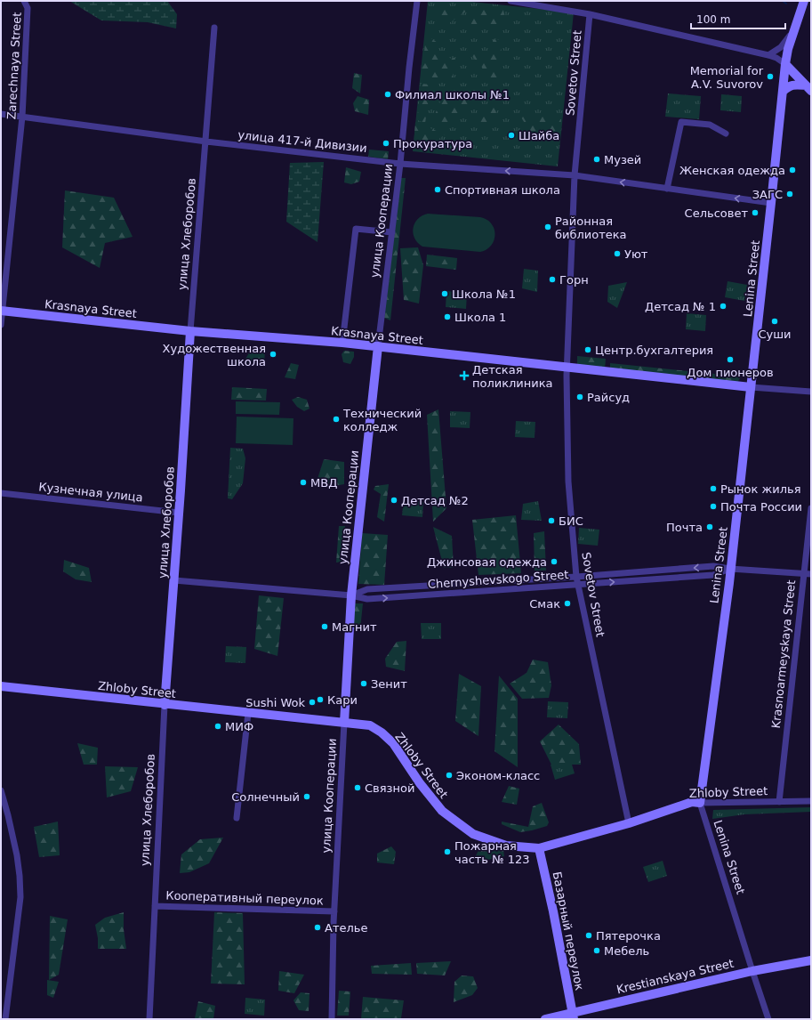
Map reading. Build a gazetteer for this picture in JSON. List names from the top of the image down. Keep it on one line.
{"streets":{"street":["Zarechnaya Street","Sovetov Street","улица 417-й Дивизии","улица Кооперации","улица Хлеборобов","Lenina Street","Krasnaya Street","Кузнечная улица","Chernyshevskogo Street","Krasnoarmeyskaya Street","Zhloby Street","Кооперативный переулок","Базарный переулок","Krestianskaya Street"]},"crossings":[["Zarechnaya Street","улица 417-й Дивизии"],["Zarechnaya Street","Krasnaya Street"],["Sovetov Street","улица 417-й Дивизии"],["Sovetov Street","Krasnaya Street"],["Sovetov Street","Chernyshevskogo Street"],["Sovetov Street","Zhloby Street"],["улица 417-й Дивизии","улица Кооперации"],["улица 417-й Дивизии","улица Хлеборобов"],["улица 417-й Дивизии","Lenina Street"],["улица Кооперации","Krasnaya Street"],["улица Кооперации","Chernyshevskogo Street"],["улица Кооперации","Zhloby Street"],["улица Кооперации","Кооперативный переулок"],["улица Хлеборобов","Krasnaya Street"],["улица Хлеборобов","Кузнечная улица"],["улица Хлеборобов","Chernyshevskogo Street"],["улица Хлеборобов","Zhloby Street"],["улица Хлеборобов","Кооперативный переулок"],["Lenina Street","Krasnaya Street"],["Lenina Street","Chernyshevskogo Street"],["Lenina Street","Zhloby Street"],["Lenina Street","Krestianskaya Street"],["Chernyshevskogo Street","Krasnoarmeyskaya Street"],["Krasnoarmeyskaya Street","Zhloby Street"],["Zhloby Street","Базарный переулок"],["Базарный переулок","Krestianskaya Street"]],"one_way":["улица 417-й Дивизии"],"places":{"other":["Memorial for A.V. Suvorov","Филиал школы №1","Шайба","Прокуратура","Музей","Женская одежда","Спортивная школа","ЗАГС","Сельсовет","Районная библиотека","Уют","Горн","Школа №1","Детсад № 1","Школа 1","Суши","Центр.бухгалтерия","Художественная школа","Дом пионеров","Райсуд","Технический колледж","МВД","Рынок жилья","Детсад №2","Почта России","БИС","Почта","Джинсовая одежда","Смак","Магнит","Зенит","Кари","Sushi Wok","МИФ","Эконом-класс","Связной","Солнечный","Пожарная часть № 123","Ателье","Пятерочка","Мебель"],"health":["Детская поликлиника"]},"scale_bar":"100 m"}
